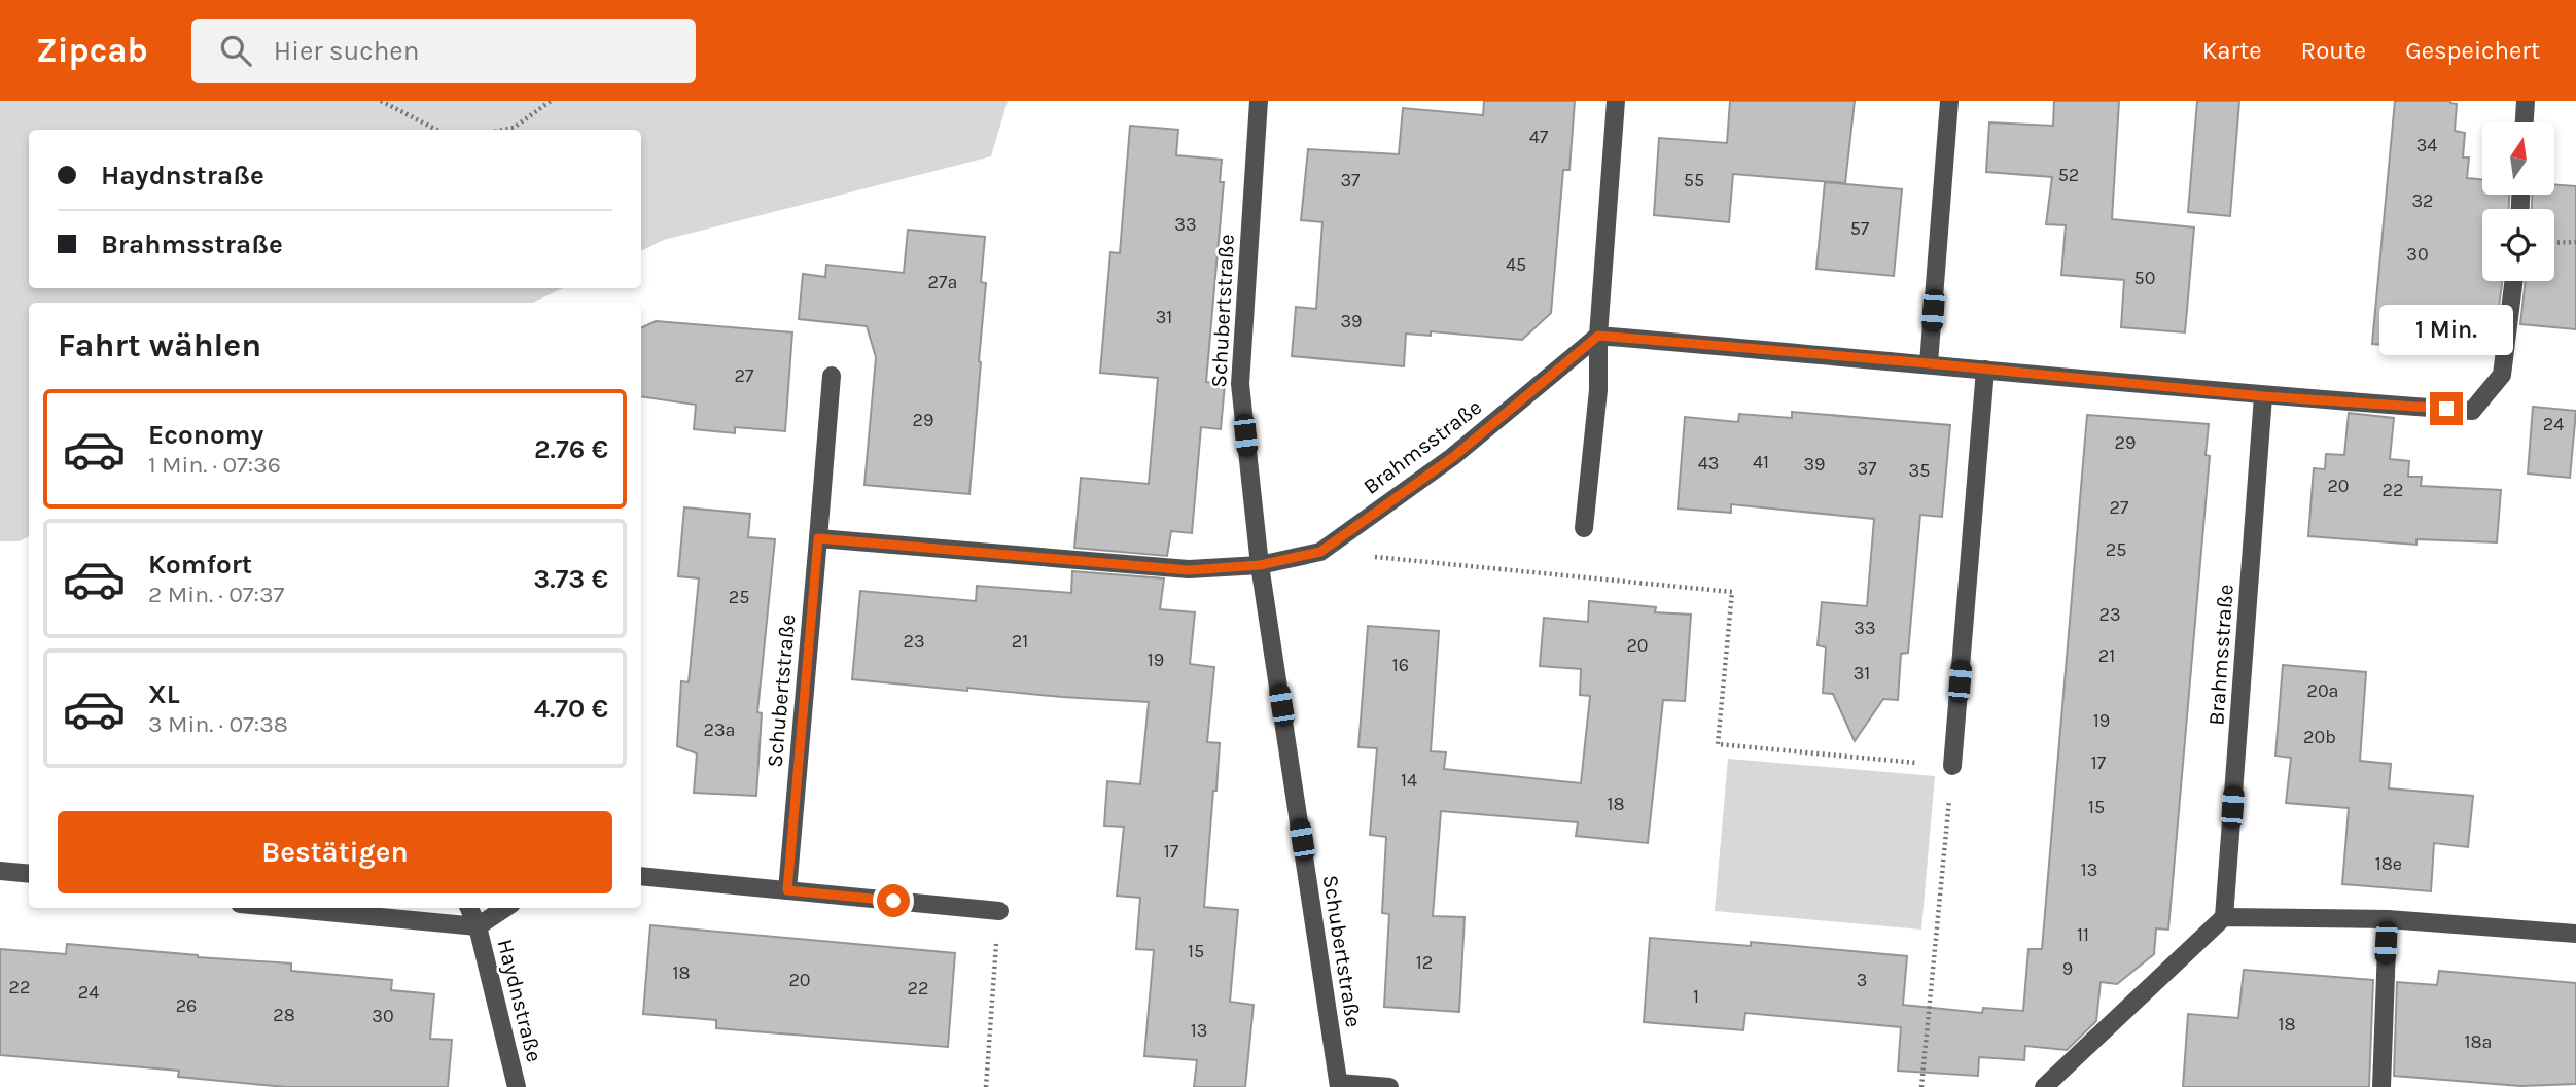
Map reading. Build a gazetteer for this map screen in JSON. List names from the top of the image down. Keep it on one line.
{"streets":{"street":["Schubertstraße","Brahmsstraße","Haydnstraße"]},"crossings":[["Schubertstraße","Brahmsstraße"]],"house_numbers":["47","34","52","37","55","32","33","57","30","45","50","27a","31","39","27","29","24","29","41","43","39","37","35","20","22","27","25","25","23","33","23","21","20","21","19","16","31","20a","19","23a","20b","17","14","18","15","17","18e","13","11","15","12","9","18","20","3","22","22","24","1","26","28","30","18","13","18a"],"north":"top","page":{"header":"Zipcab","search":"Hier suchen","nav":["Karte","Route","Gespeichert"],"banner":["Haydnstraße","Brahmsstraße"],"heading":"Fahrt wählen","bubble":"1 Min.","list":[{"name":"Economy","note":"1 Min. · 07:36","value":"2.76 €"},{"name":"Komfort","note":"2 Min. · 07:37","value":"3.73 €"},{"name":"XL","note":"3 Min. · 07:38","value":"4.70 €"}],"buttons":"Bestätigen"}}
